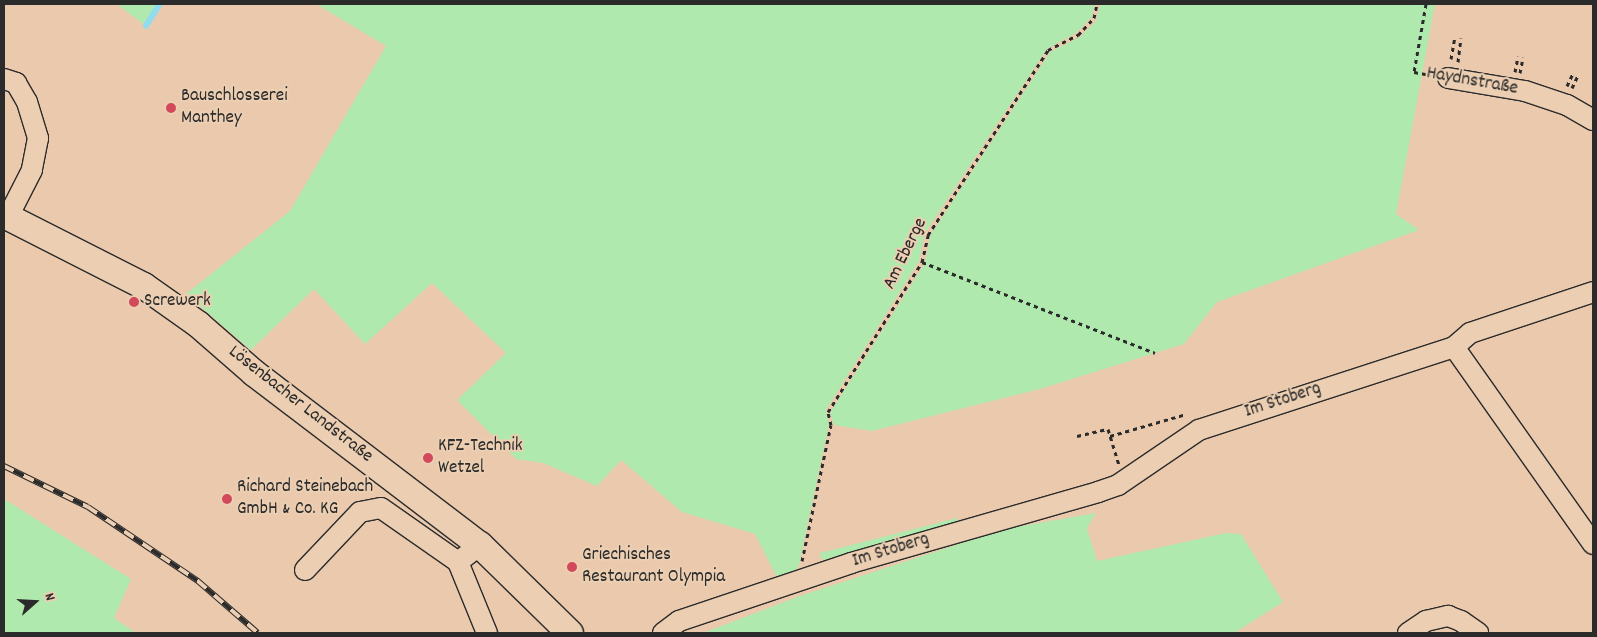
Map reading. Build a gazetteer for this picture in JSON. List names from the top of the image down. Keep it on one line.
{"streets":{"main road":["Lösenbacher Landstraße"],"street":["Haydnstraße","Im Stoberg"],"path":["Am Eberge"]},"crossings":[["Am Eberge","Im Stoberg"]],"places":["Bauschlosserei Manthey","Screwerk","KFZ-Technik Wetzel","Richard Steinebach GmbH & Co. KG","Griechisches Restaurant Olympia"],"north":"right"}
